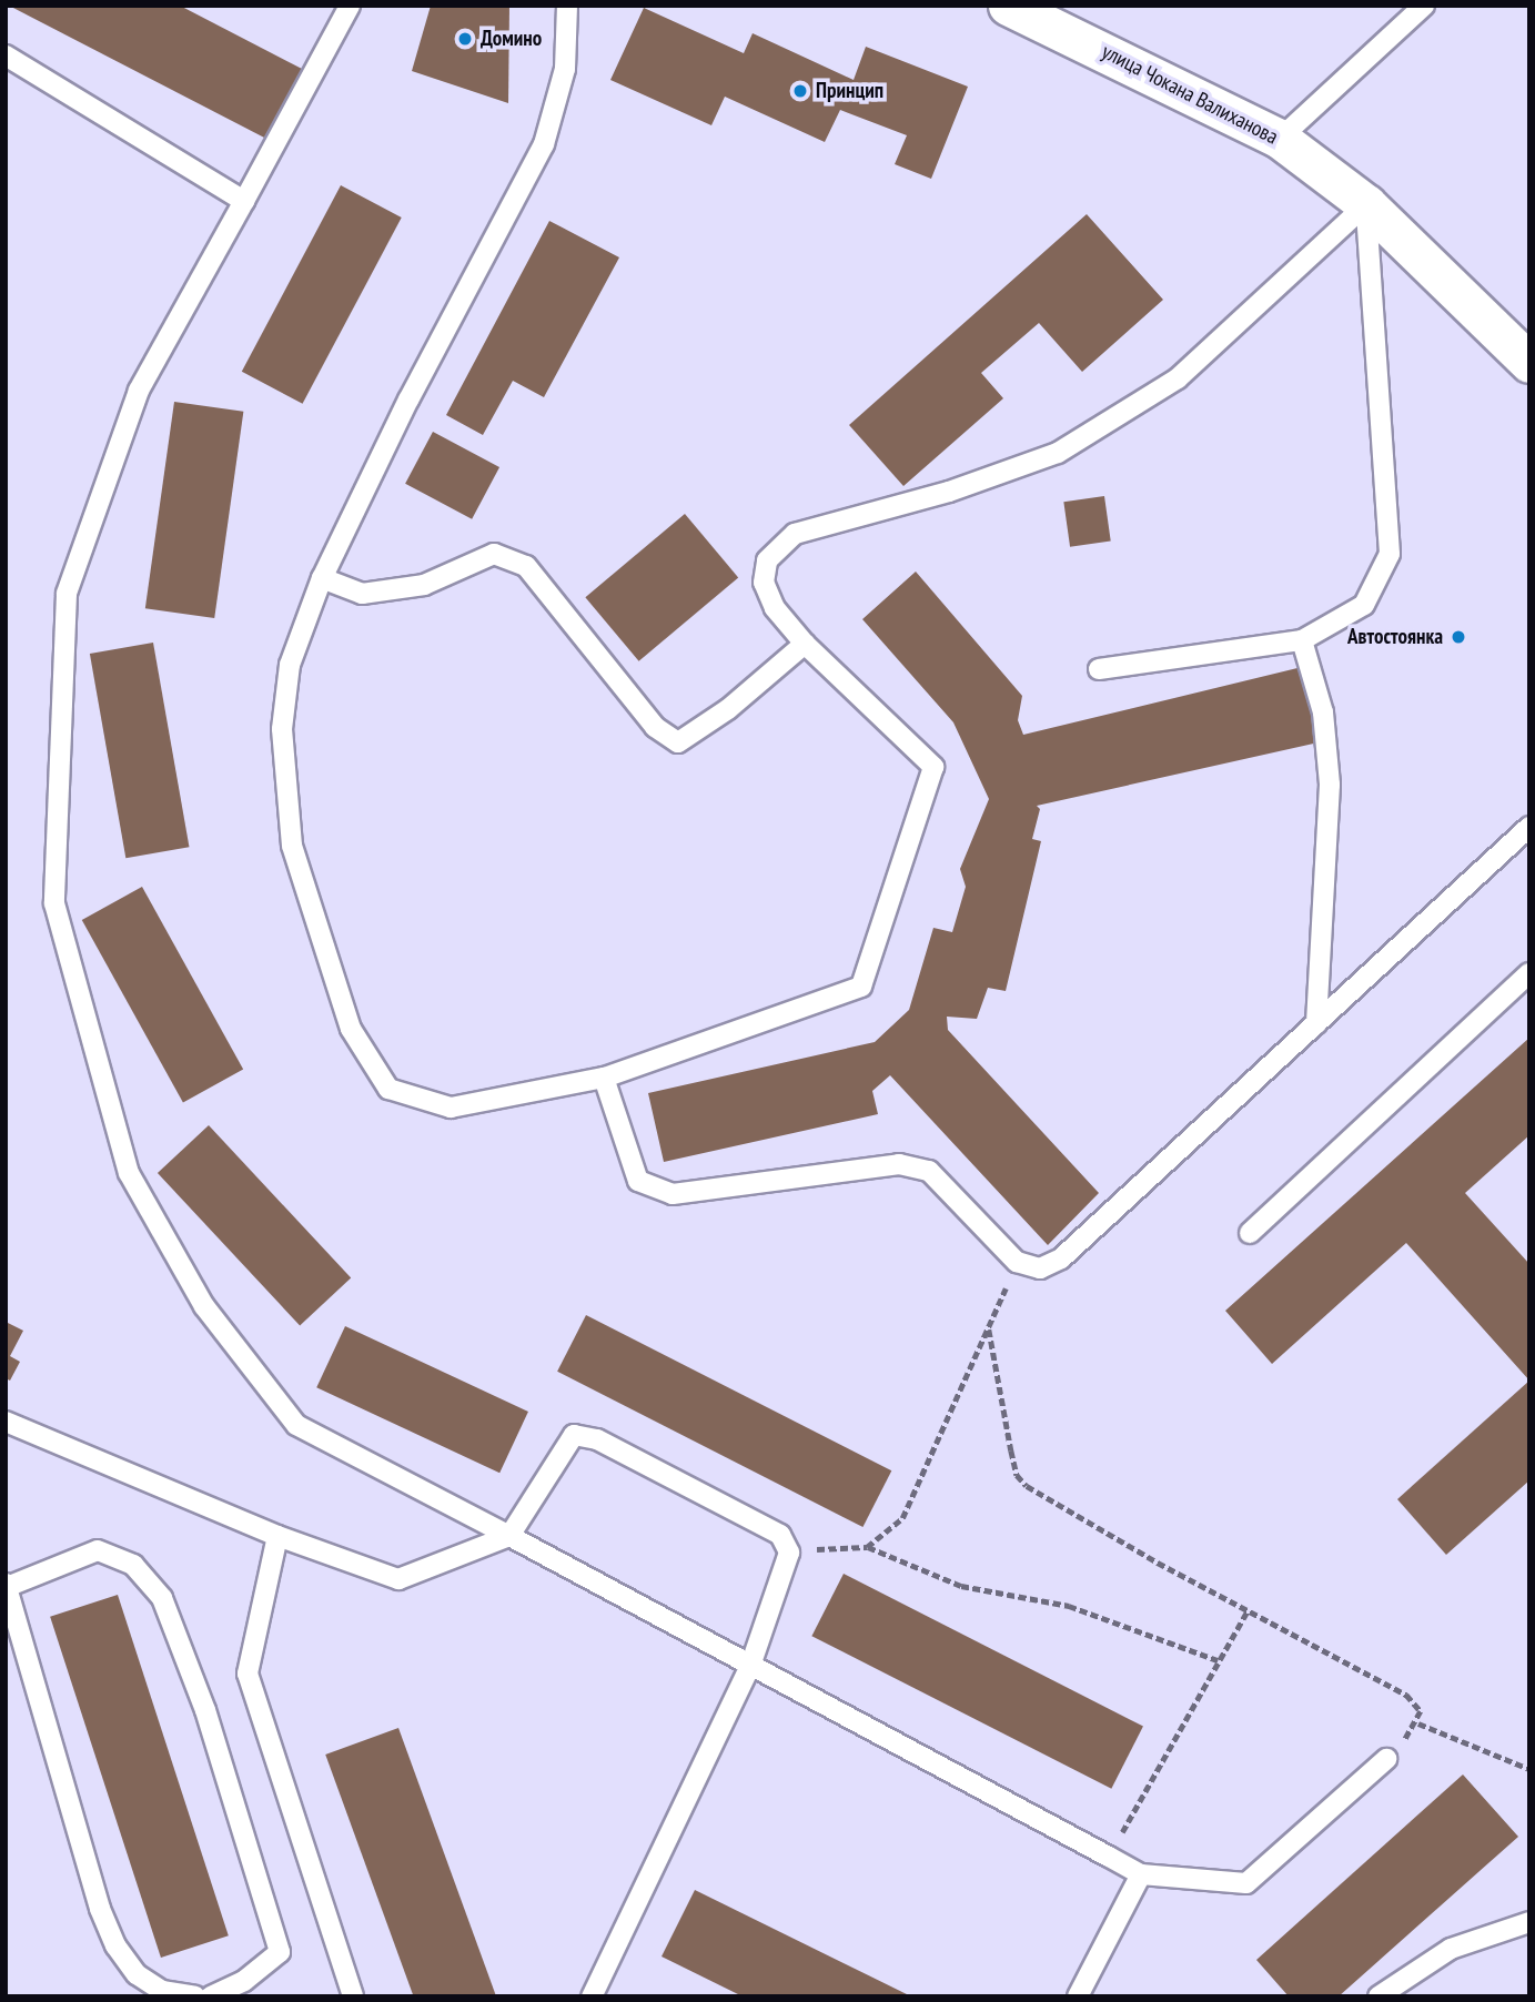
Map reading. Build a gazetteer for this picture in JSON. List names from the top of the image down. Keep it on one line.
{"streets":{"street":["улица Чокана Валиханова"]},"places":["Домино","Принцип","Автостоянка"]}
